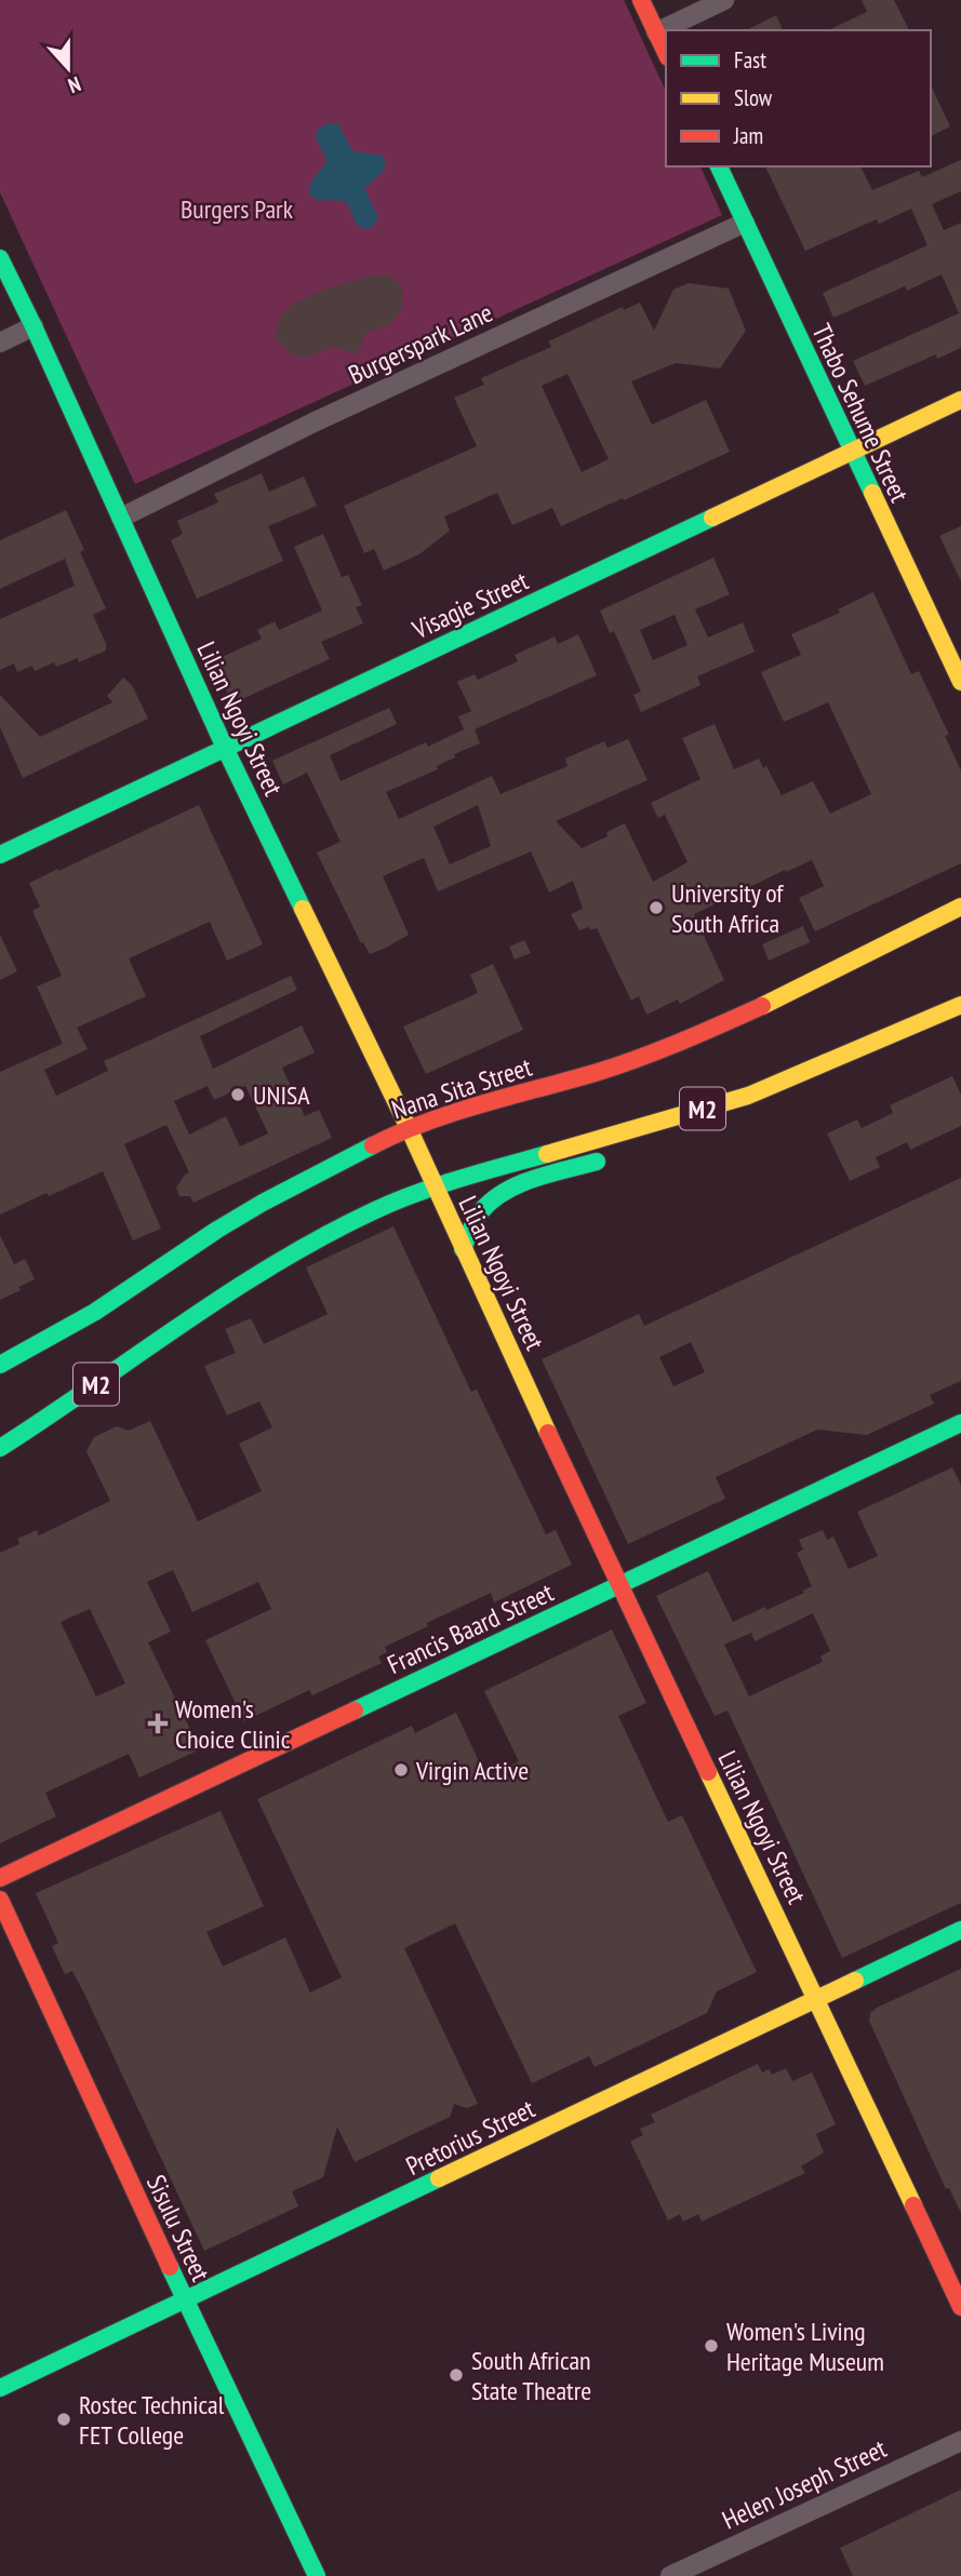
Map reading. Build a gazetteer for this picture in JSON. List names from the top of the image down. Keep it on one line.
{"streets":{"street":["Burgerspark Lane","Thabo Sehume Street","Visagie Street","Lilian Ngoyi Street","Nana Sita Street","M2","Francis Baard Street","Pretorius Street","Sisulu Street","Helen Joseph Street"]},"crossings":[["Burgerspark Lane","Thabo Sehume Street"],["Burgerspark Lane","Lilian Ngoyi Street"],["Thabo Sehume Street","Visagie Street"],["Visagie Street","Lilian Ngoyi Street"],["Lilian Ngoyi Street","Nana Sita Street"],["Lilian Ngoyi Street","M2"],["Lilian Ngoyi Street","Francis Baard Street"],["Lilian Ngoyi Street","Pretorius Street"],["Pretorius Street","Sisulu Street"]],"parks":["Burgers Park"],"places":{"other":["University of South Africa","UNISA","Virgin Active","Women's Living Heritage Museum","South African State Theatre","Rostec Technical FET College"],"health":["Women's Choice Clinic"]},"legend":["Fast","Slow","Jam"],"north":"bottom"}
